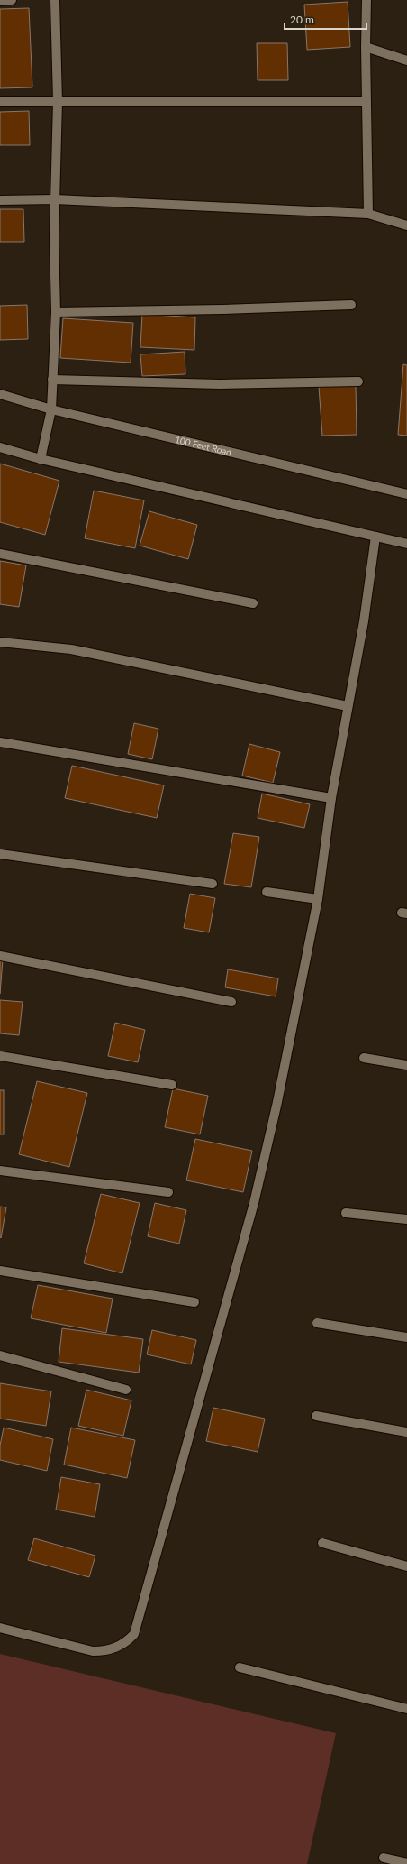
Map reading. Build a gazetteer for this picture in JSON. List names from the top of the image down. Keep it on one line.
{"streets":{"street":["100 Feet Road"]},"scale_bar":"20 m"}
